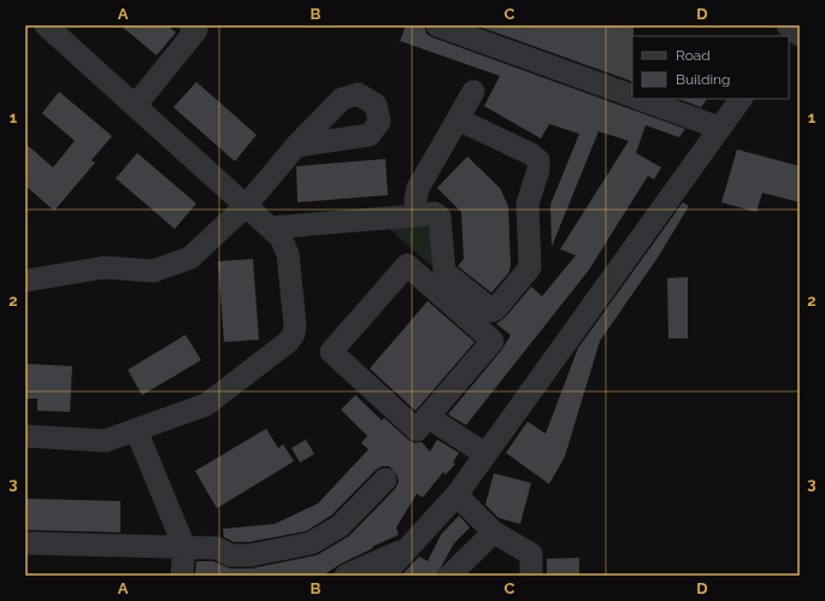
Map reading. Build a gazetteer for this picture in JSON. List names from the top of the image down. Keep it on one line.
{"legend":["Road","Building"],"grid":{"columns":["A","B","C","D"],"rows":["1","2","3"]}}
